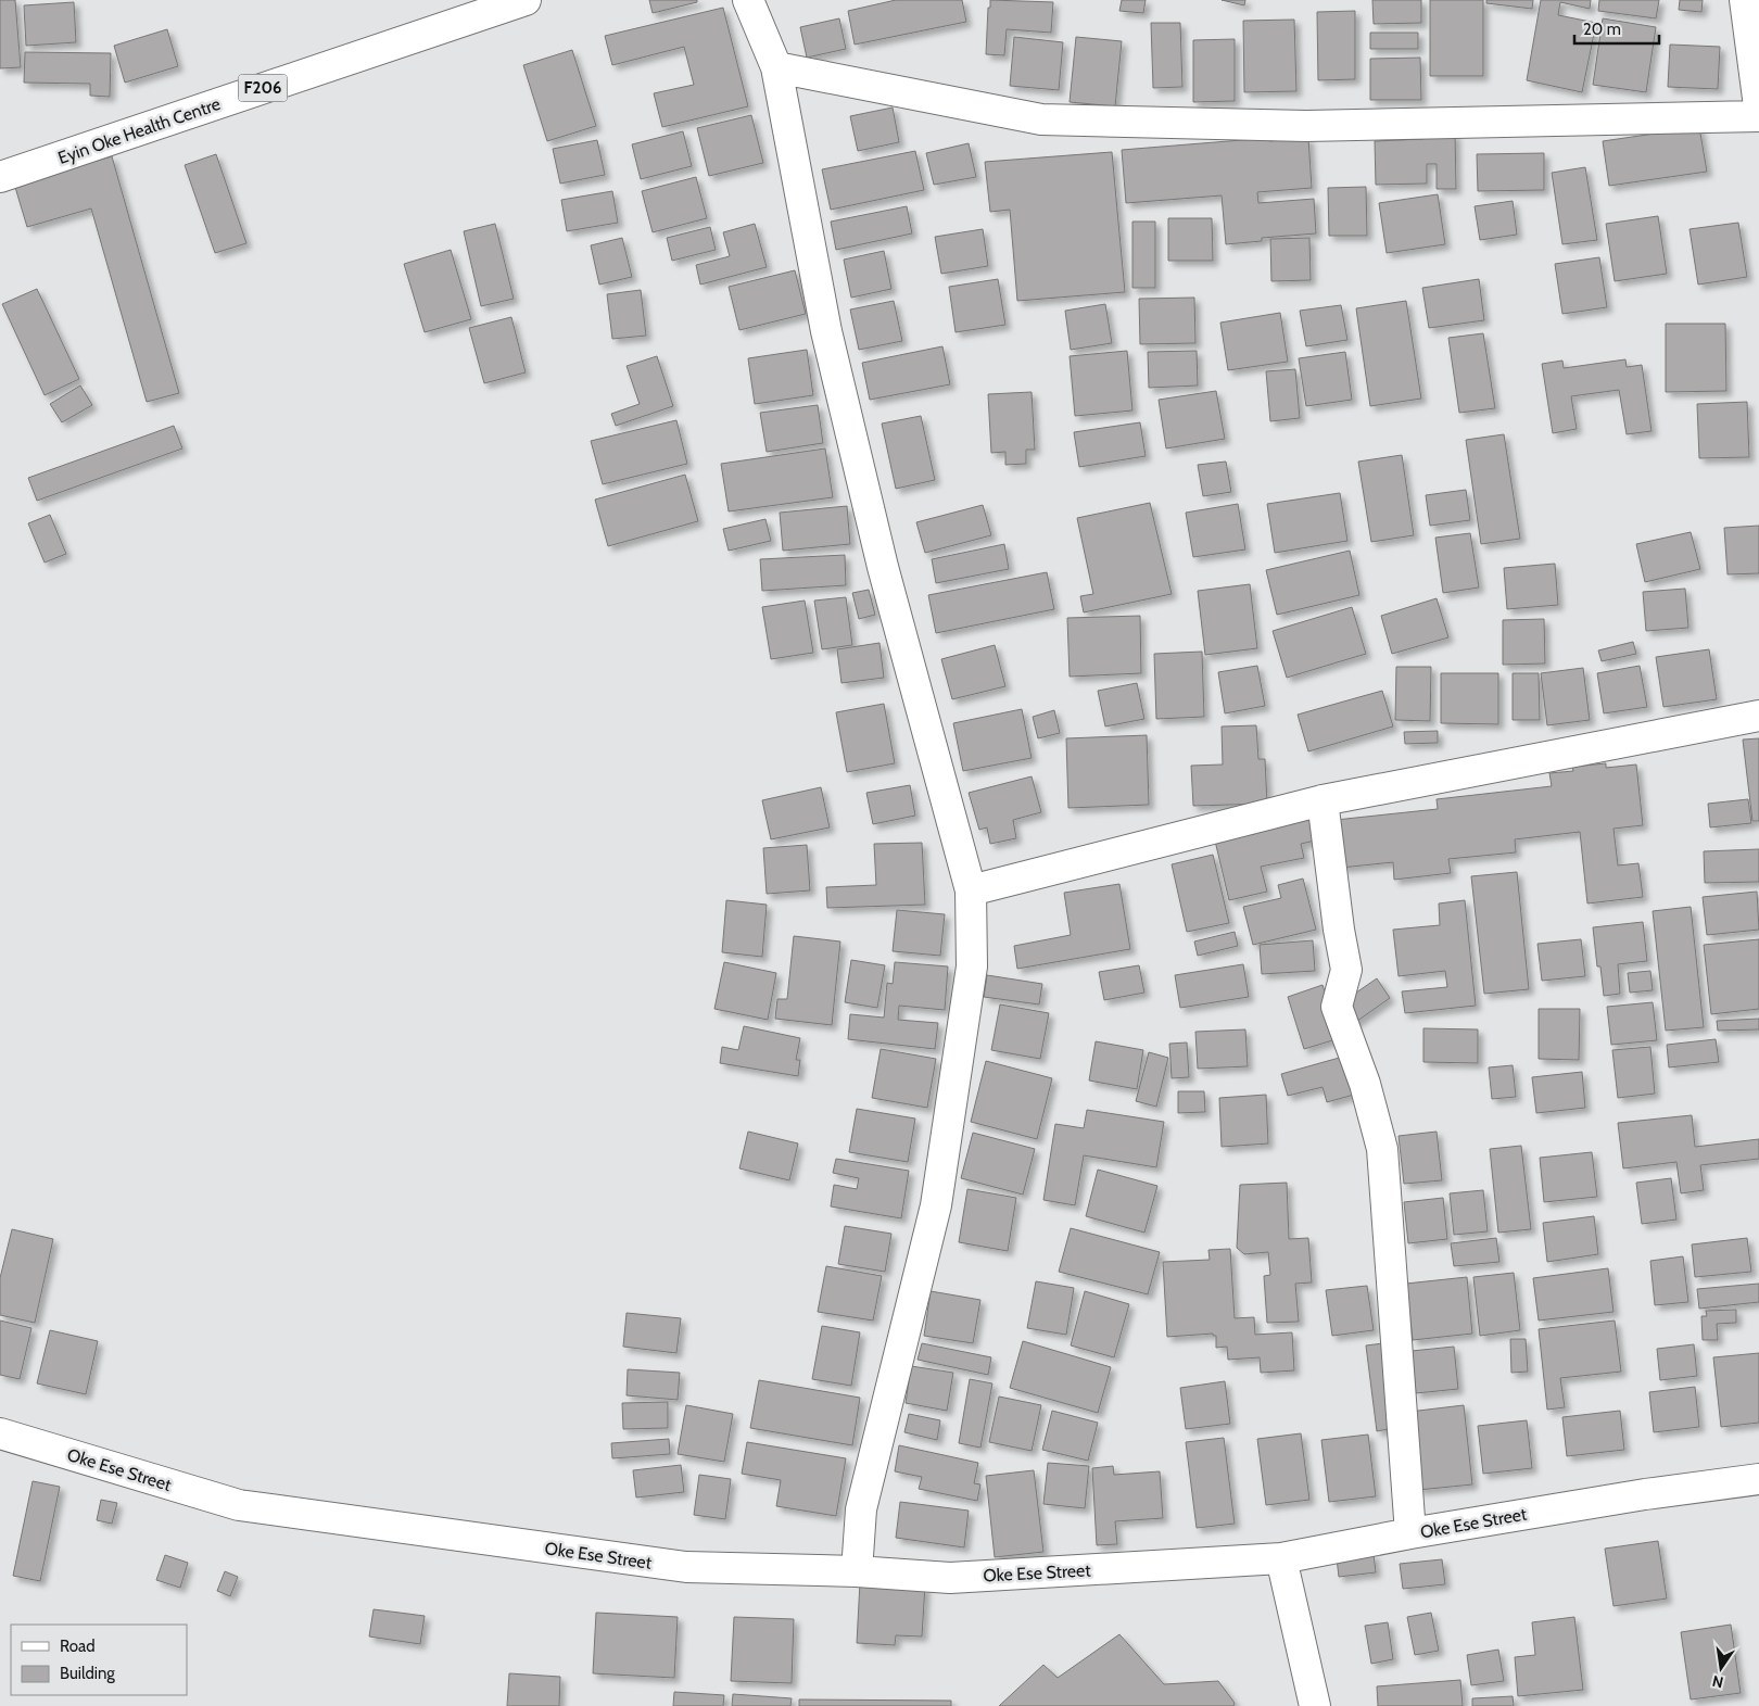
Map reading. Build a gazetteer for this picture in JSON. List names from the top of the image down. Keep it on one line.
{"streets":{"street":["F206","Eyin Oke Health Centre","Oke Ese Street"]},"legend":["Road","Building"],"scale_bar":"20 m","north":"bottom"}
